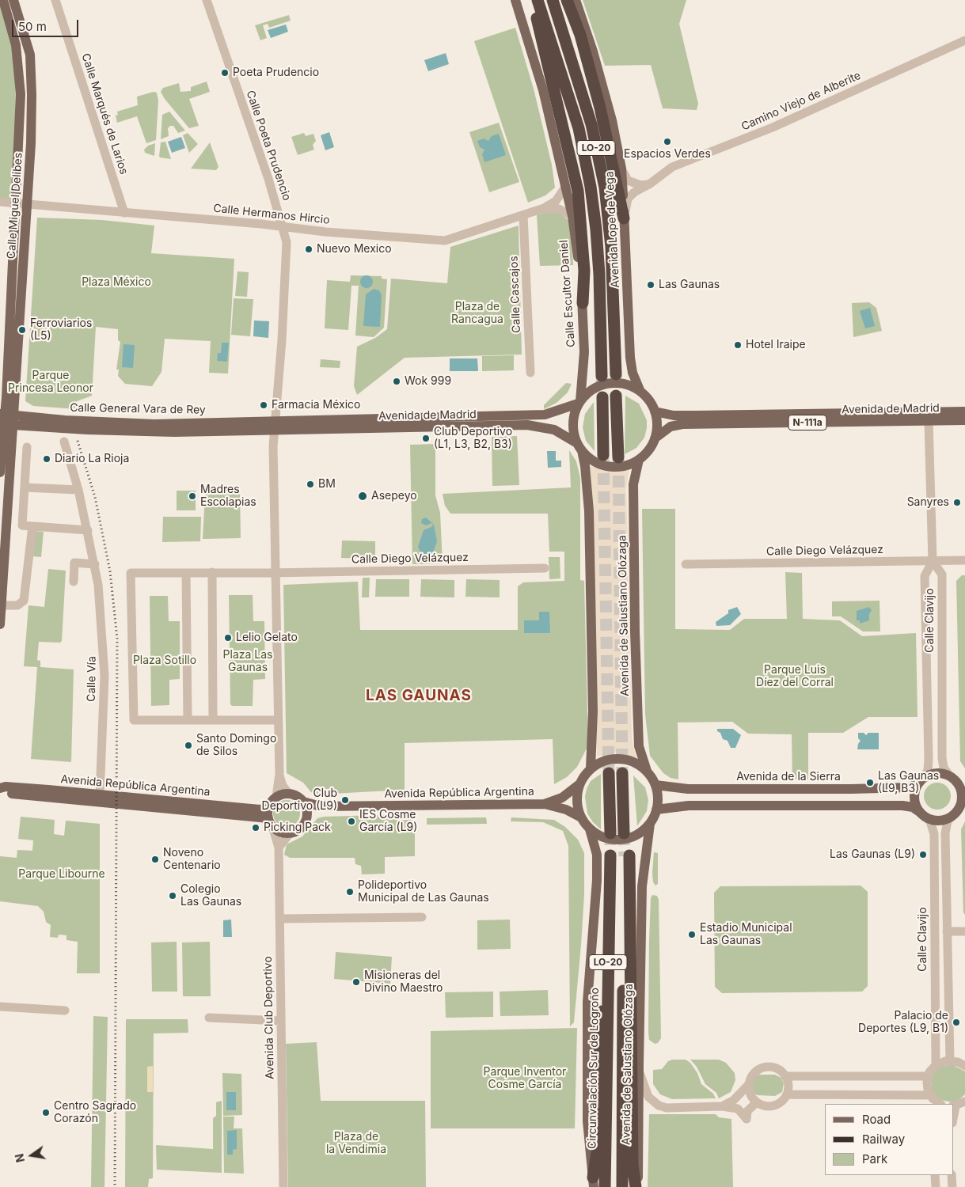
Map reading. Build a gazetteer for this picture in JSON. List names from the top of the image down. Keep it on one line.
{"streets":{"highway":["LO-20","Circunvalación Sur de Logroño"],"main road":["Calle Miguel Delibes","Avenida Lope de Vega","Calle Escultor Daniel","Calle General Vara de Rey","Avenida de Madrid","N-111a","Avenida de Salustiano Olózaga","Avenida de la Sierra","Avenida República Argentina"],"street":["Camino Viejo de Alberite","Calle Marqués de Larios","Calle Poeta Prudencio","Calle Hermanos Hircio","Calle Cascajos","Calle Diego Velázquez","Calle Clavijo","Calle Vía","Avenida Club Deportivo"]},"crossings":[["Camino Viejo de Alberite","Avenida Lope de Vega"],["Calle Marqués de Larios","Calle Hermanos Hircio"],["Calle Poeta Prudencio","Calle Hermanos Hircio"],["Calle Poeta Prudencio","Calle General Vara de Rey"],["Calle Poeta Prudencio","Avenida de Madrid"],["LO-20","Avenida de Salustiano Olózaga"],["Calle Miguel Delibes","Calle Hermanos Hircio"],["Calle Miguel Delibes","Calle General Vara de Rey"],["Calle Hermanos Hircio","Calle Escultor Daniel"],["Calle Hermanos Hircio","Calle Cascajos"],["Avenida Lope de Vega","Calle Escultor Daniel"],["Avenida Lope de Vega","Avenida de Madrid"],["Avenida Lope de Vega","Avenida de Salustiano Olózaga"],["Calle Escultor Daniel","Avenida de Madrid"],["Calle Escultor Daniel","Avenida de Salustiano Olózaga"],["Calle General Vara de Rey","Avenida de Madrid"],["Avenida de Madrid","Avenida de Salustiano Olózaga"],["Avenida de Madrid","Calle Clavijo"],["Calle Diego Velázquez","Calle Clavijo"],["Avenida de Salustiano Olózaga","Avenida de la Sierra"],["Avenida de Salustiano Olózaga","Avenida República Argentina"],["Calle Clavijo","Avenida de la Sierra"],["Calle Vía","Avenida República Argentina"],["Avenida de la Sierra","Avenida República Argentina"],["Avenida República Argentina","Avenida Club Deportivo"]],"districts":["LAS GAUNAS"],"parks":["Plaza México","Plaza de Rancagua","Parque Princesa Leonor","Plaza Las Gaunas","Plaza Sotillo","Parque Luis Díez del Corral","Parque Libourne","Parque Inventor Cosme García","Plaza de la Vendimia"],"places":["Poeta Prudencio","Espacios Verdes","Nuevo Mexico","Las Gaunas","Ferroviarios (L5)","Hotel Iraipe","Wok 999","Farmacia México","Club Deportivo (L1, L3, B2, B3)","Diario La Rioja","BM","Madres Escolapias","Asepeyo","Sanyres","Lelio Gelato","Santo Domingo de Silos","Las Gaunas (L9, B3)","Club Deportivo (L9)","IES Cosme García (L9)","Picking Pack","Las Gaunas (L9)","Noveno Centenario","Polideportivo Municipal de Las Gaunas","Colegio Las Gaunas","Estadio Municipal Las Gaunas","Misioneras del Divino Maestro","Palacio de Deportes (L9, B1)","Centro Sagrado Corazón"],"legend":["Road","Railway","Park"],"scale_bar":"50 m","north":"left"}
